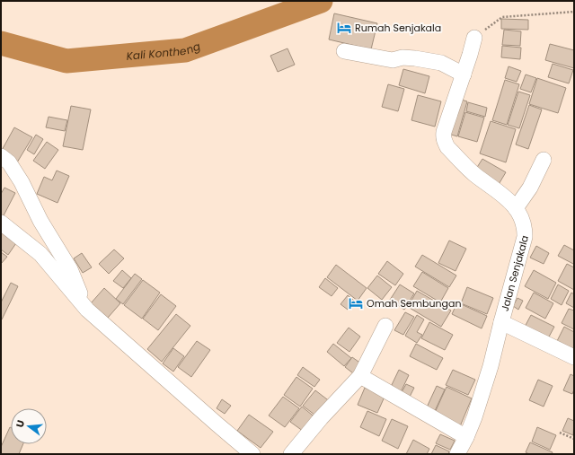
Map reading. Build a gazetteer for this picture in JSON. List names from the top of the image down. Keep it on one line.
{"streets":{"street":["Jalan Senjakala"]},"water":["Kali Kontheng"],"places":{"hotel":["Rumah Senjakala","Omah Sembungan"]},"north":"left"}
